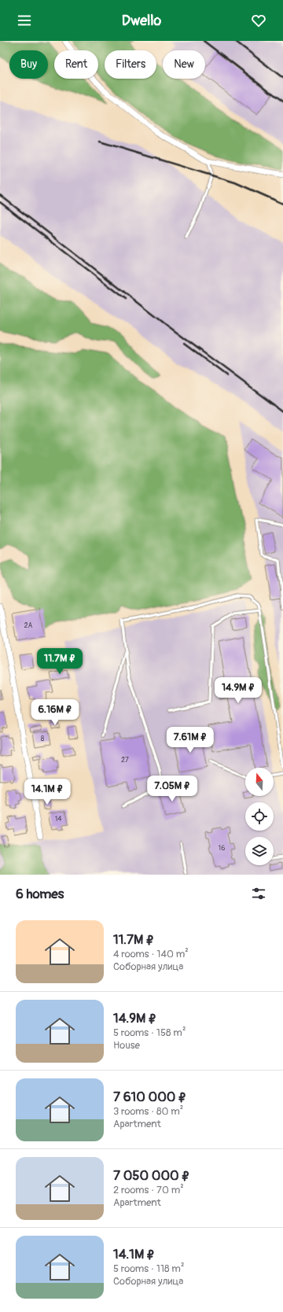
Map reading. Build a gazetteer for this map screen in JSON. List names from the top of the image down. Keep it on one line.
{"house_numbers":["2А","8","27","14","16"],"north":"top","page":{"header":"Dwello","chip":["Buy","Rent","Filters","New"],"price":["11.7M ₽","14.9M ₽","6.16M ₽","7.61M ₽","7.05M ₽","14.1M ₽"],"heading":"6 homes","list":[{"name":"11.7M ₽","note":"4 rooms · 140 m² · Соборная улица"},{"name":"14.9M ₽","note":"5 rooms · 158 m² · House"},{"name":"7 610 000 ₽","note":"3 rooms · 80 m² · Apartment"},{"name":"7 050 000 ₽","note":"2 rooms · 70 m² · Apartment"},{"name":"14.1M ₽","note":"5 rooms · 118 m² · Соборная улица"}]}}
